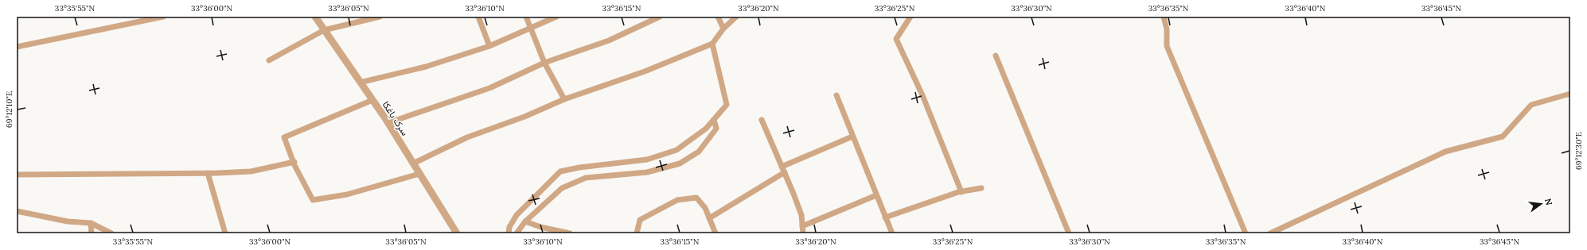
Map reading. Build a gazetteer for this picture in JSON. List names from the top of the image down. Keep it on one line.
{"streets":{"street":["سرک باغکا"]},"north":"right","coordinates":["33°35'55\"N","33°36'00\"N","33°36'05\"N","33°36'10\"N","33°36'15\"N","33°36'20\"N","33°36'25\"N","33°36'30\"N","33°36'35\"N","33°36'40\"N","33°36'45\"N","69°12'10\"E","69°12'30\"E"]}
